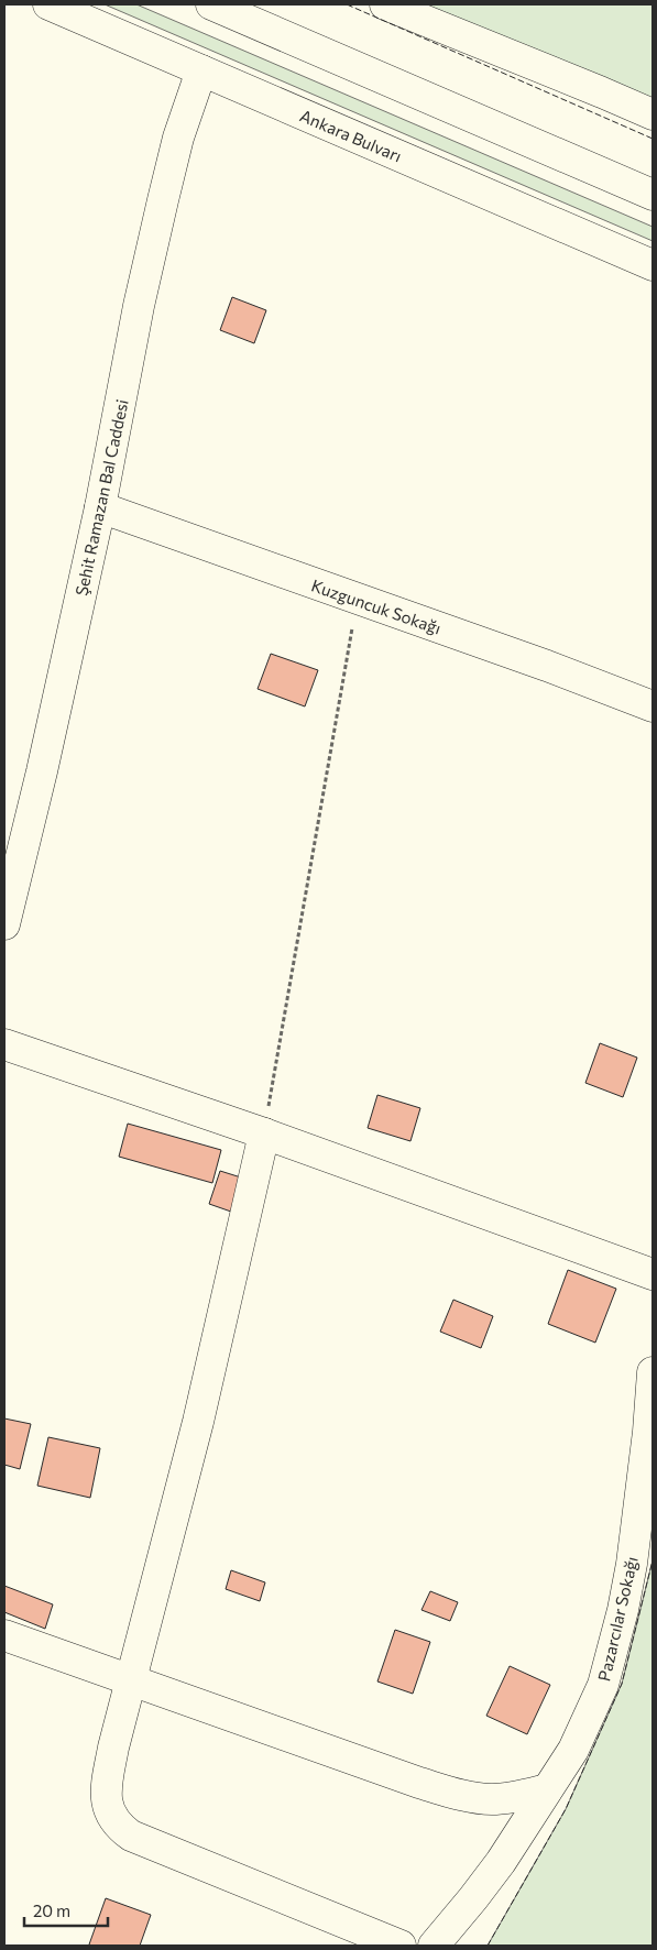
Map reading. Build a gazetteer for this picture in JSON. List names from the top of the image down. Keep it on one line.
{"streets":{"street":["Ankara Bulvarı","Şehit Ramazan Bal Caddesi","Kuzguncuk Sokağı","Pazarcılar Sokağı"]},"crossings":[["Ankara Bulvarı","Şehit Ramazan Bal Caddesi"],["Şehit Ramazan Bal Caddesi","Kuzguncuk Sokağı"]],"scale_bar":"20 m"}
